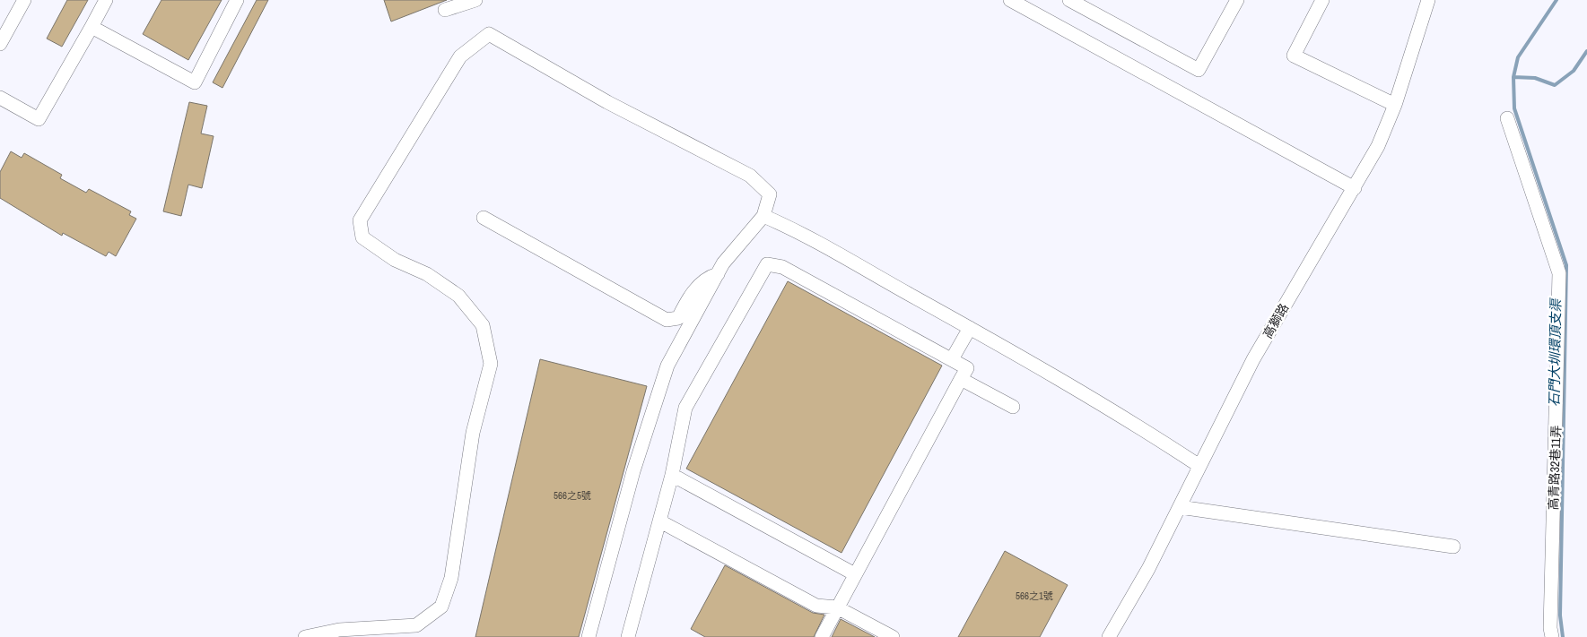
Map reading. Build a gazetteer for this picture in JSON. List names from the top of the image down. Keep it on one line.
{"streets":{"street":["高獅路","高青路32巷11弄"]},"water":["石門大圳環頂支渠"],"house_numbers":["566之5號","566之1號"]}
